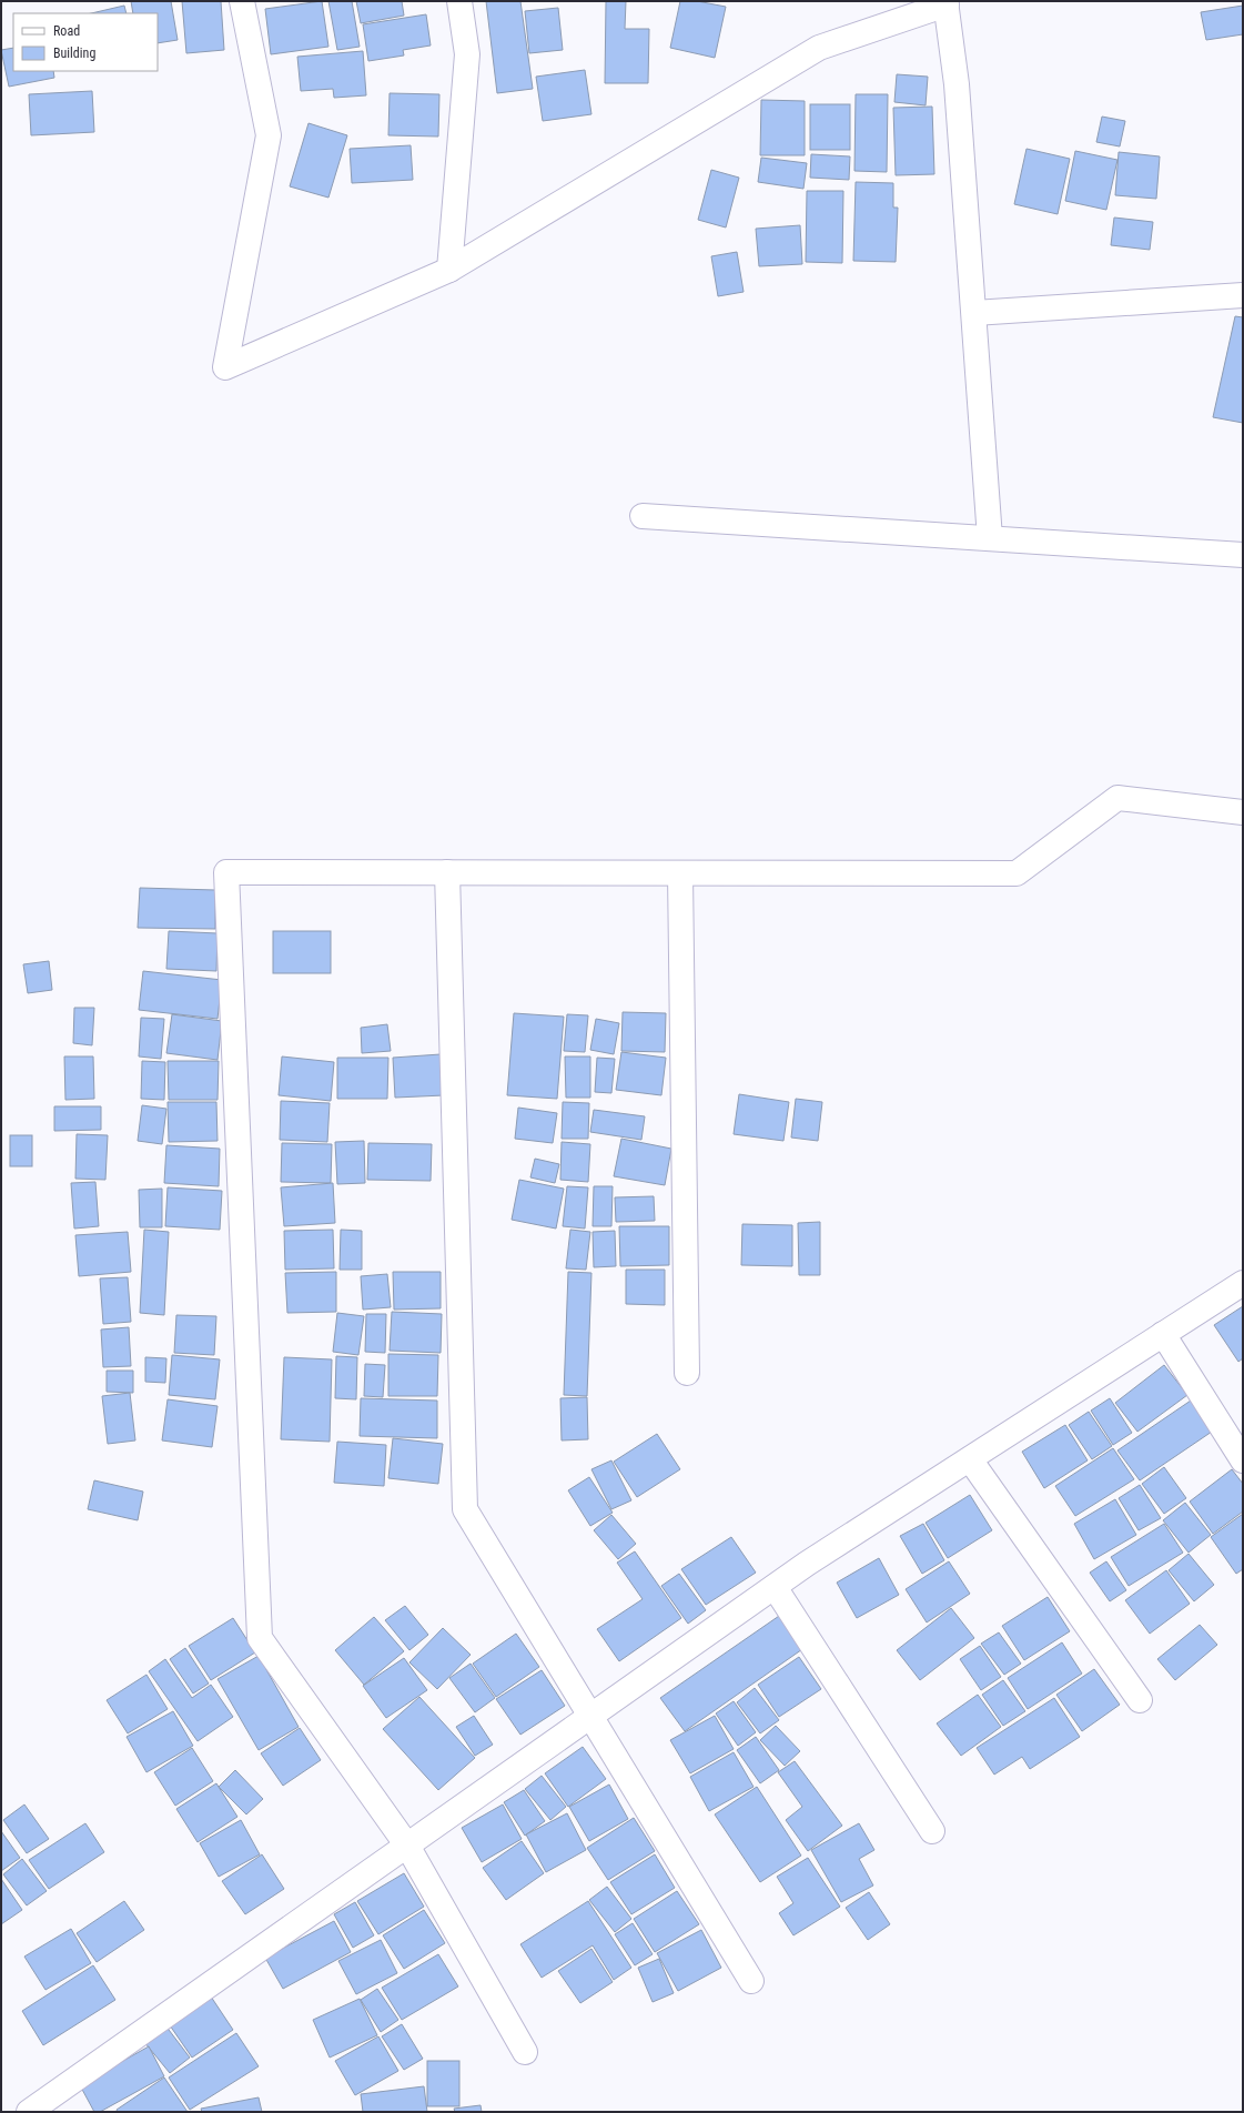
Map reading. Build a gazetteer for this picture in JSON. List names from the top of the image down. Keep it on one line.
{"legend":["Road","Building"]}
